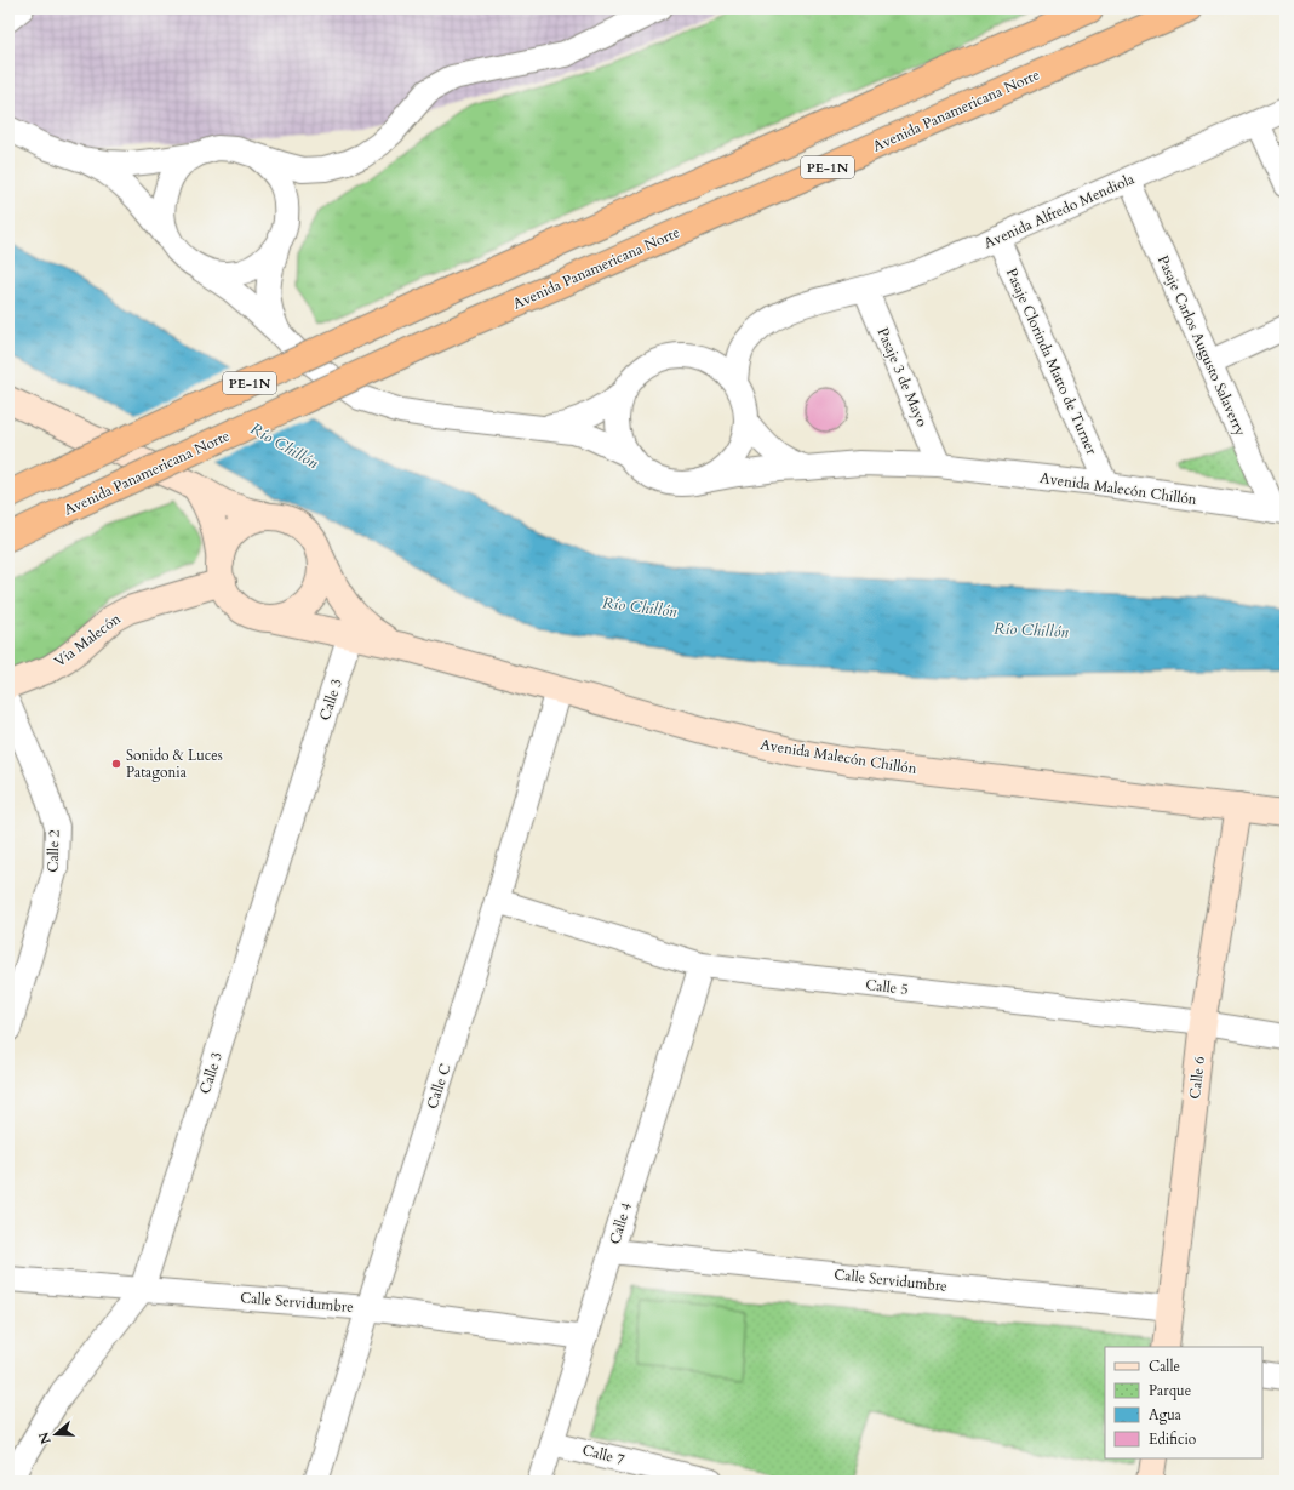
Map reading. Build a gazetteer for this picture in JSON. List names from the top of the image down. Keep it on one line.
{"streets":{"highway":["Avenida Panamericana Norte","PE-1N"],"main road":["Avenida Malecón Chillón","Vía Malecón","Calle 6"],"street":["Avenida Alfredo Mendiola","Pasaje Carlos Augusto Salaverry","Pasaje Clorinda Matto de Turner","Pasaje 3 de Mayo","Calle 3","Calle 2","Calle 5","Calle C","Calle 4","Calle Servidumbre","Calle 7"]},"crossings":[["Avenida Alfredo Mendiola","Pasaje Carlos Augusto Salaverry"],["Avenida Alfredo Mendiola","Pasaje Clorinda Matto de Turner"],["Avenida Alfredo Mendiola","Pasaje 3 de Mayo"],["Avenida Alfredo Mendiola","Avenida Malecón Chillón"],["Pasaje Carlos Augusto Salaverry","Avenida Malecón Chillón"],["Pasaje Clorinda Matto de Turner","Avenida Malecón Chillón"],["Pasaje 3 de Mayo","Avenida Malecón Chillón"],["Avenida Malecón Chillón","Vía Malecón"],["Avenida Malecón Chillón","Calle 3"],["Avenida Malecón Chillón","Calle 6"],["Avenida Malecón Chillón","Calle C"],["Calle 3","Calle Servidumbre"],["Calle 5","Calle 6"],["Calle 5","Calle C"],["Calle 5","Calle 4"],["Calle 6","Calle Servidumbre"],["Calle C","Calle Servidumbre"],["Calle 4","Calle Servidumbre"],["Calle 4","Calle 7"]],"water":["Río Chillón"],"places":["Sonido & Luces Patagonia"],"legend":["Calle","Parque","Agua","Edificio"],"north":"left"}
